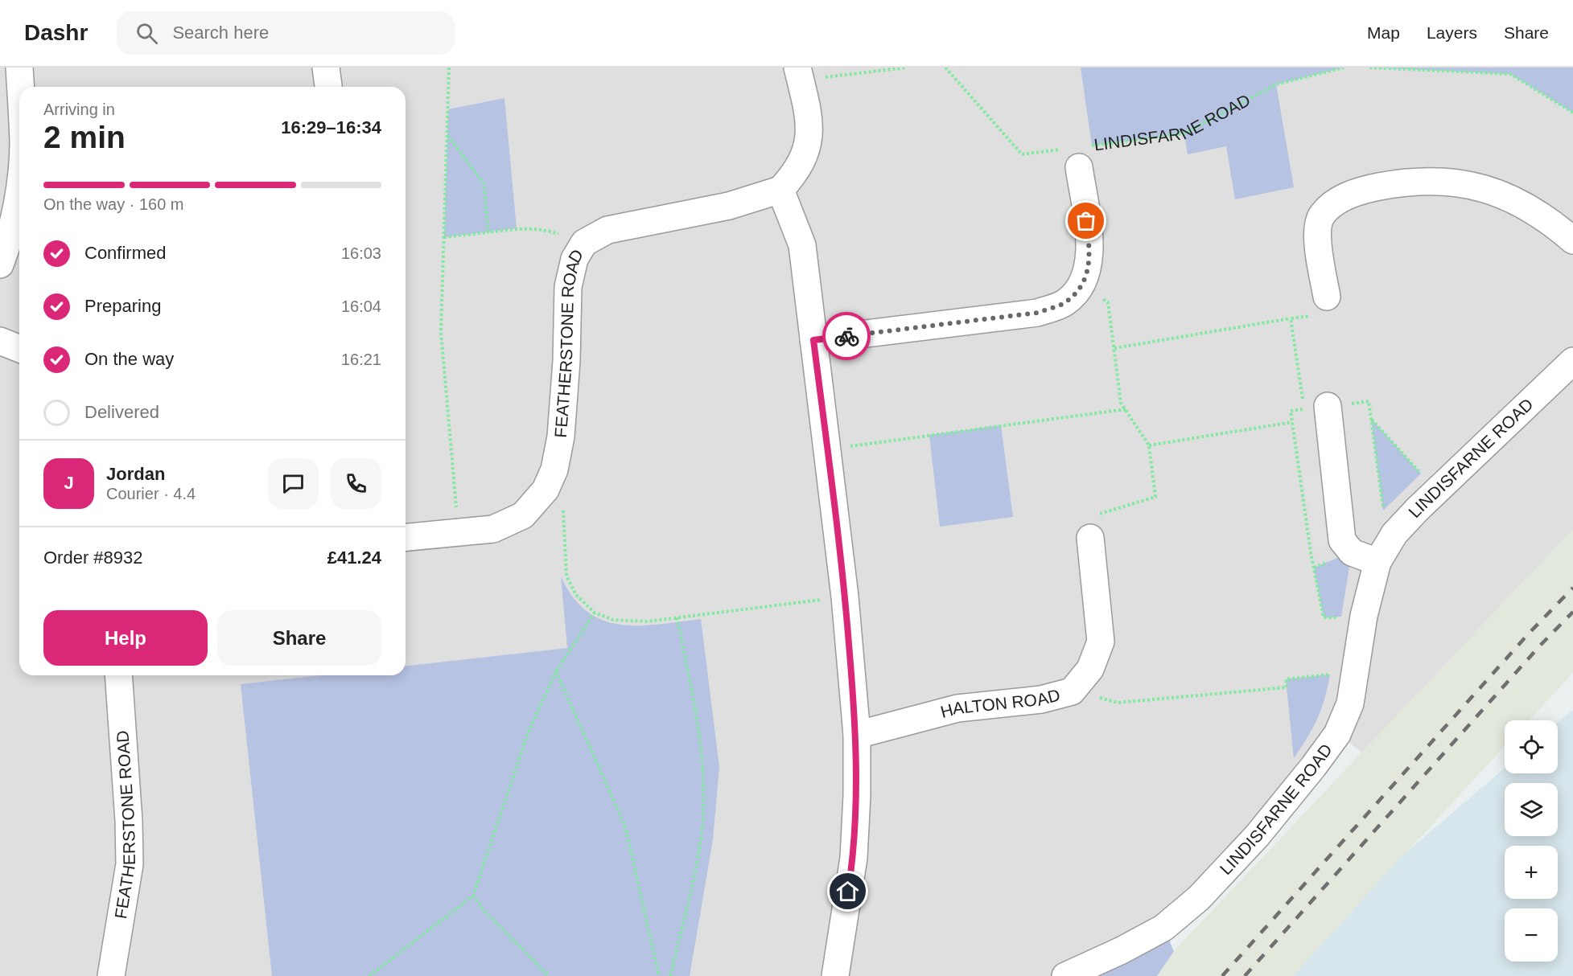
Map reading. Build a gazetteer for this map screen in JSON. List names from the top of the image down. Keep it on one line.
{"streets":{"street":["LINDISFARNE ROAD","FEATHERSTONE ROAD","HALTON ROAD"]},"page":{"header":"Dashr","search":"Search here","nav":["Map","Layers","Share"],"heading":["2 min","Arriving in","16:29–16:34"],"panel":["Jordan","Courier · 4.4","Order #8932","£41.24"],"bar":"On the way · 160 m","list":[["Confirmed","16:03"],["Preparing","16:04"],["On the way","16:21"],"Delivered"],"round":"J","buttons":["Help","Share"],"map_buttons":["+","−"]}}
